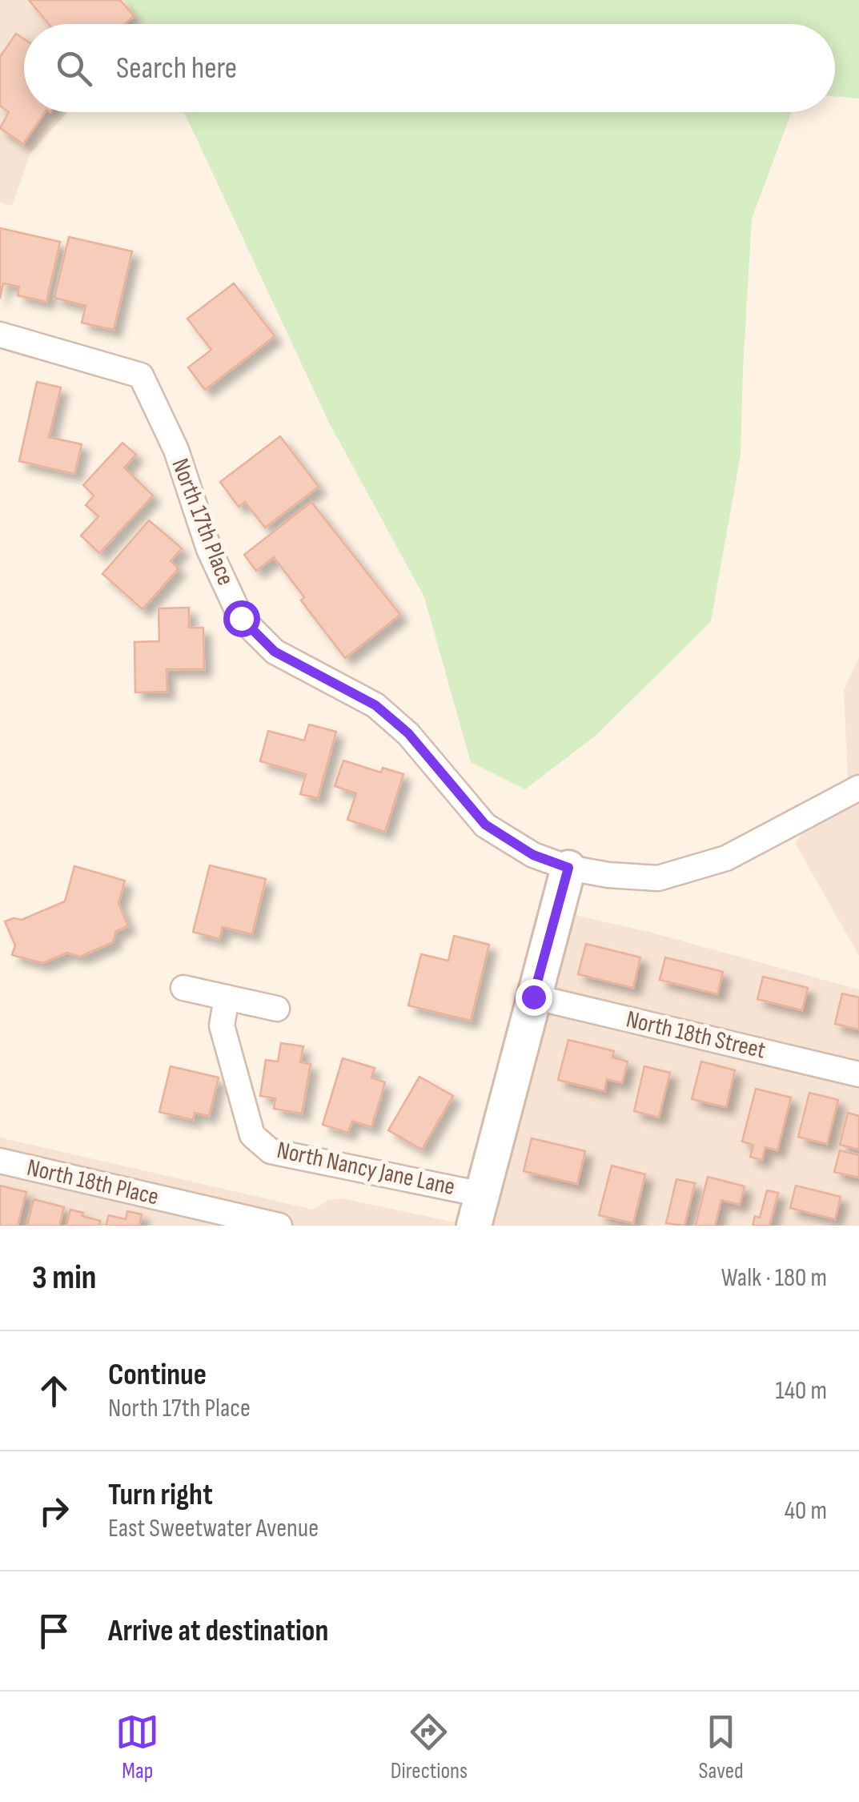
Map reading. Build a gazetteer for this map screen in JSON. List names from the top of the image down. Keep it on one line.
{"streets":{"street":["North 17th Place","North 18th Street","North Nancy Jane Lane","North 18th Place"]},"page":{"search":"Search here","heading":["3 min","Walk · 180 m"],"list":[["Continue","North 17th Place","140 m"],["Turn right","East Sweetwater Avenue","40 m"],"Arrive at destination"],"nav":["Map","Directions","Saved"]}}
